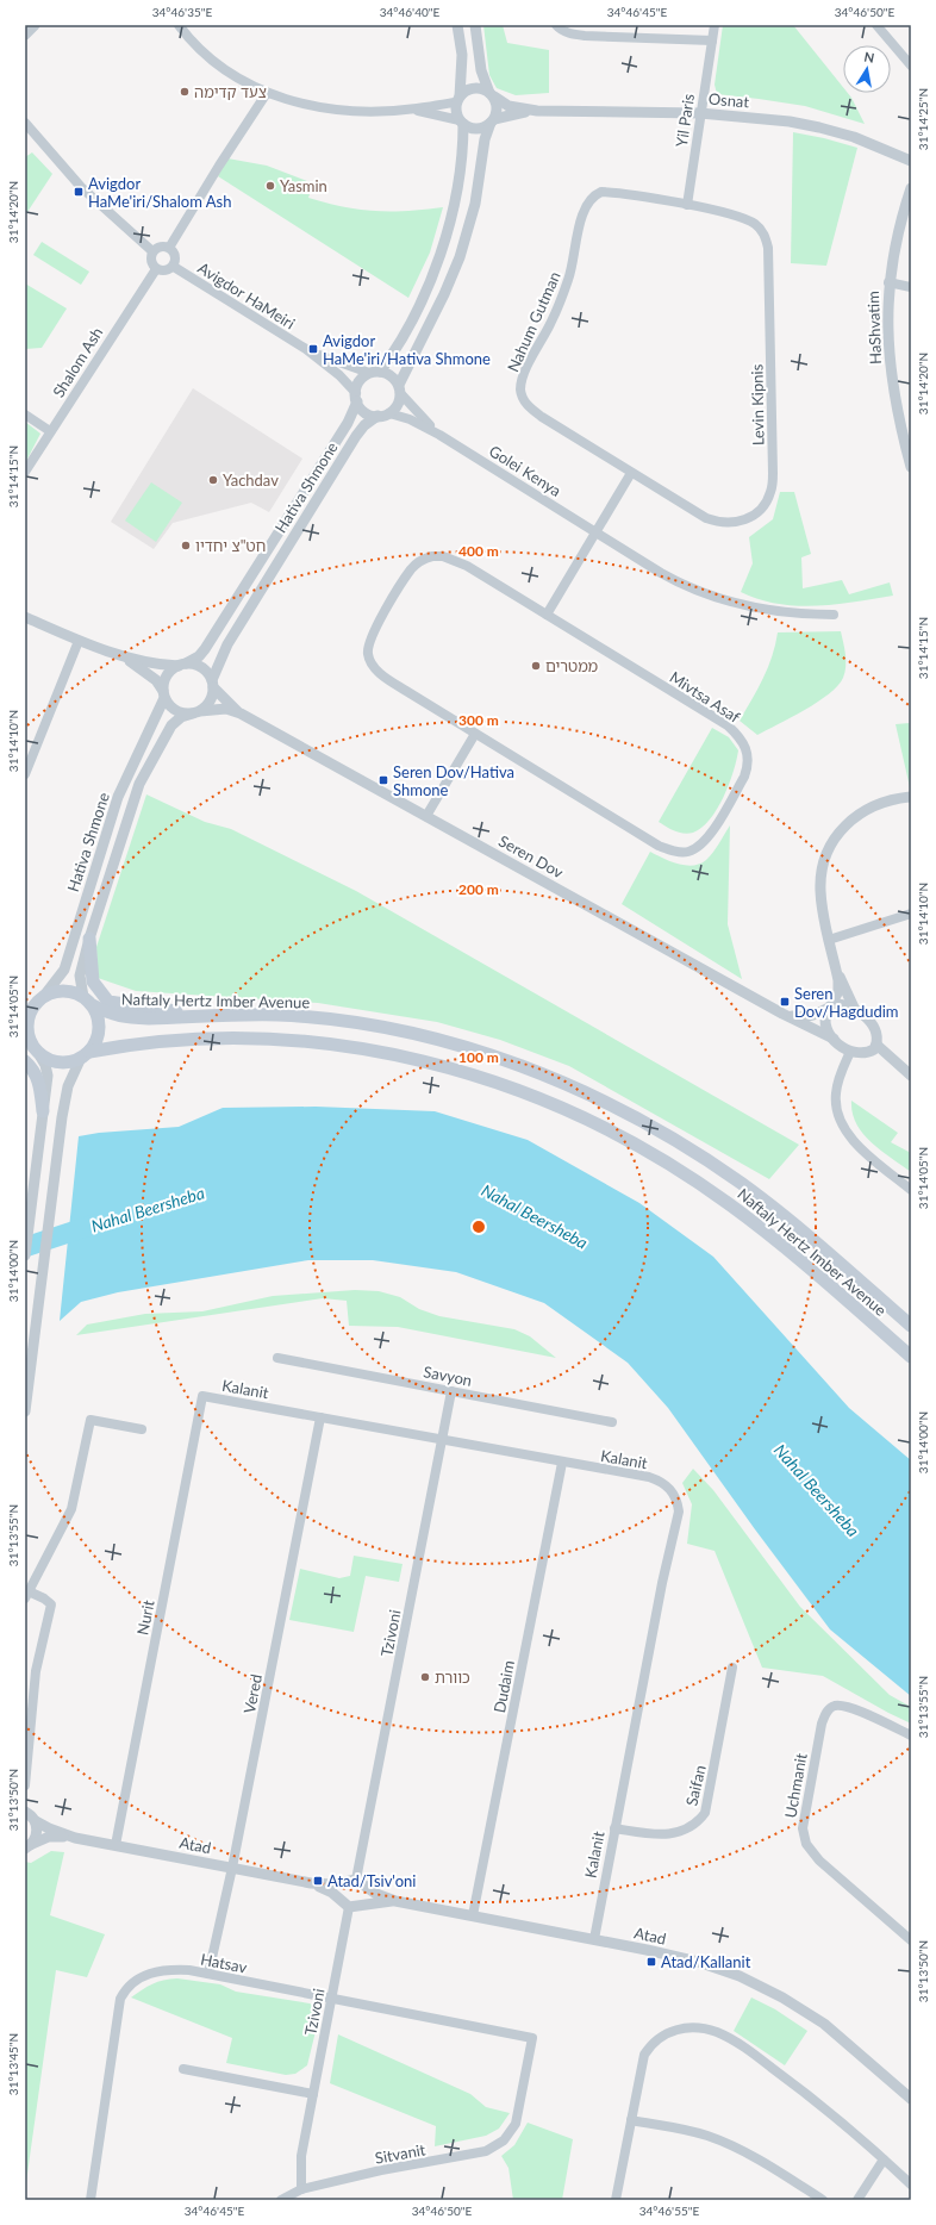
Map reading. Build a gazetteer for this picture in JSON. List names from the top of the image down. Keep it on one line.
{"streets":{"main road":["Naftaly Hertz Imber Avenue"],"street":["Osnat","Yil Paris","Avigdor HaMeiri","Nahum Gutman","HaShvatim","Shalom Ash","Levin Kipnis","Golei Kenya","Hativa Shmone","Mivtsa Asaf","Seren Dov","Savyon","Kalanit","Nurit","Tzivoni","Dudaim","Vered","Saifan","Uchmanit","Atad","Hatsav","Sitvanit"]},"crossings":[["Osnat","Yil Paris"],["Yil Paris","Nahum Gutman"],["Yil Paris","Levin Kipnis"],["Avigdor HaMeiri","Shalom Ash"],["Avigdor HaMeiri","Golei Kenya"],["Avigdor HaMeiri","Hativa Shmone"],["Nahum Gutman","Levin Kipnis"],["Golei Kenya","Hativa Shmone"],["Hativa Shmone","Seren Dov"],["Hativa Shmone","Naftaly Hertz Imber Avenue"],["Savyon","Tzivoni"],["Kalanit","Nurit"],["Kalanit","Tzivoni"],["Kalanit","Dudaim"],["Kalanit","Vered"],["Kalanit","Saifan"],["Kalanit","Atad"],["Nurit","Atad"],["Tzivoni","Atad"],["Tzivoni","Hatsav"],["Tzivoni","Sitvanit"],["Dudaim","Atad"],["Vered","Atad"],["Vered","Hatsav"],["Hatsav","Sitvanit"]],"water":["Nahal Beersheba"],"places":{"other":["צעד קדימה","Yasmin","Yachdav","חט\"צ יחדיו","ממטרים","כוורת"],"transit":["Avigdor HaMe'iri/Shalom Ash","Avigdor HaMe'iri/Hativa Shmone","Seren Dov/Hativa Shmone","Seren Dov/Hagdudim","Atad/Tsiv'oni","Atad/Kallanit"]},"north":"top","coordinates":["34°46'35\"E","34°46'40\"E","34°46'45\"E","34°46'50\"E","31°14'25\"N","31°14'20\"N","31°14'15\"N","31°14'10\"N","31°14'05\"N","31°14'00\"N","31°13'55\"N","31°13'50\"N","31°13'45\"N","34°46'55\"E"],"rings":["400 m","300 m","200 m","100 m"]}
